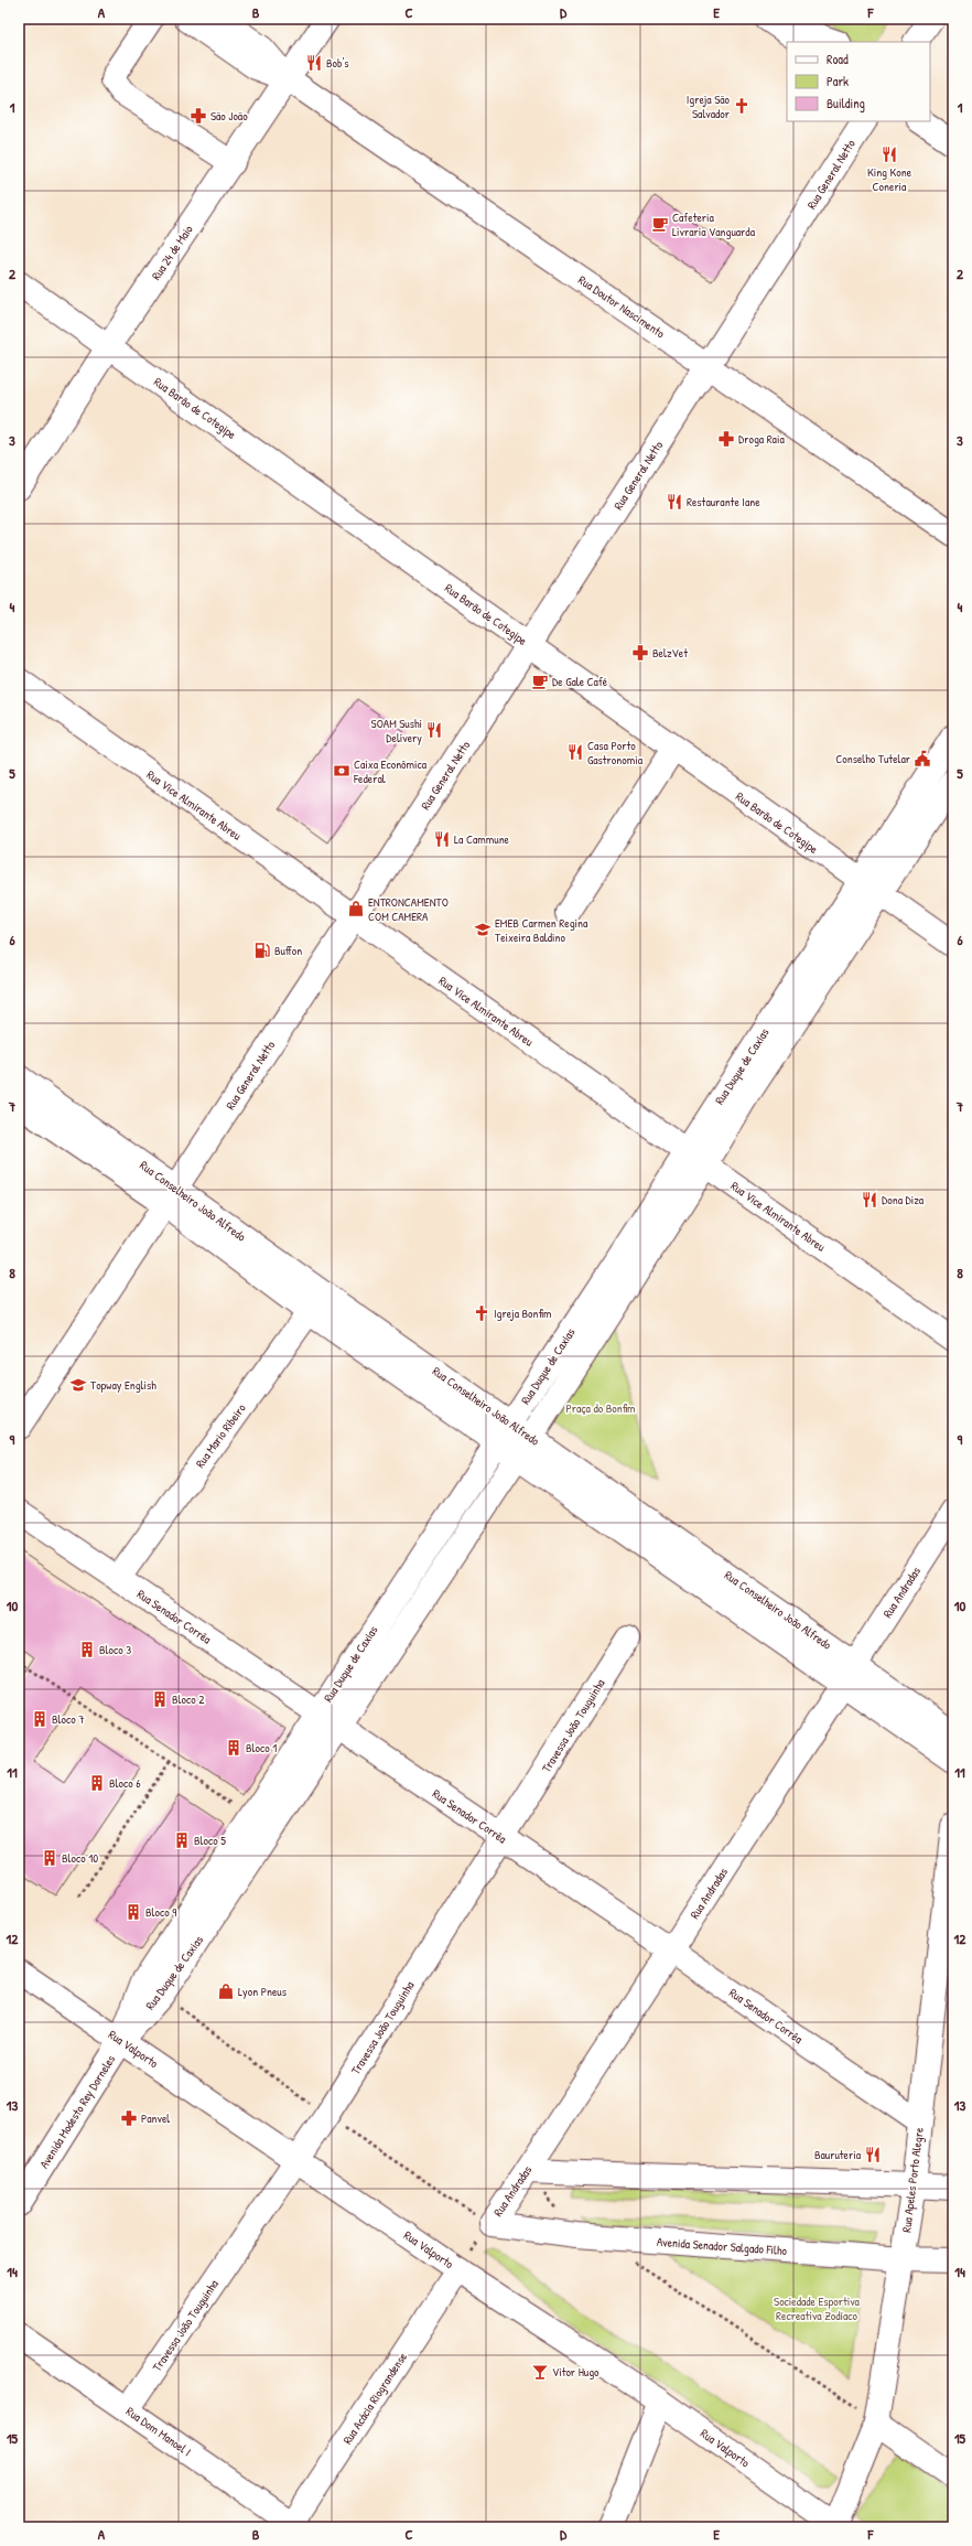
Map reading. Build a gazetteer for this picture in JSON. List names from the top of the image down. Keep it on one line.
{"streets":{"street":["Rua General Netto","Rua 24 de Maio","Rua Doutor Nascimento","Rua Barão de Cotegipe","Rua Vice Almirante Abreu","Rua Duque de Caxias","Rua Conselheiro João Alfredo","Rua Mario Ribeiro","Rua Andradas","Rua Senador Corrêa","Travessa João Touguinha","Rua Valporto","Avenida Modesto Rey Dorneles","Rua Apeles Porto Alegre","Avenida Senador Salgado Filho","Rua Acácia Riograndense","Rua Dom Manoel I"]},"crossings":[["Rua General Netto","Rua Doutor Nascimento"],["Rua General Netto","Rua Barão de Cotegipe"],["Rua General Netto","Rua Vice Almirante Abreu"],["Rua General Netto","Rua Conselheiro João Alfredo"],["Rua 24 de Maio","Rua Doutor Nascimento"],["Rua 24 de Maio","Rua Barão de Cotegipe"],["Rua Barão de Cotegipe","Rua Duque de Caxias"],["Rua Vice Almirante Abreu","Rua Duque de Caxias"],["Rua Duque de Caxias","Rua Conselheiro João Alfredo"],["Rua Duque de Caxias","Rua Senador Corrêa"],["Rua Duque de Caxias","Rua Valporto"],["Rua Duque de Caxias","Avenida Modesto Rey Dorneles"],["Rua Conselheiro João Alfredo","Rua Mario Ribeiro"],["Rua Conselheiro João Alfredo","Rua Andradas"],["Rua Mario Ribeiro","Rua Senador Corrêa"],["Rua Andradas","Rua Senador Corrêa"],["Rua Andradas","Rua Valporto"],["Rua Andradas","Avenida Senador Salgado Filho"],["Rua Andradas","Rua Acácia Riograndense"],["Rua Senador Corrêa","Travessa João Touguinha"],["Rua Senador Corrêa","Rua Apeles Porto Alegre"],["Travessa João Touguinha","Rua Valporto"],["Travessa João Touguinha","Rua Dom Manoel I"],["Rua Valporto","Avenida Modesto Rey Dorneles"],["Rua Valporto","Rua Apeles Porto Alegre"],["Rua Valporto","Rua Acácia Riograndense"],["Rua Apeles Porto Alegre","Avenida Senador Salgado Filho"],["Rua Acácia Riograndense","Rua Dom Manoel I"]],"parks":["Praça do Bonfim","Sociedade Esportiva Recreativa Zodíaco"],"places":{"restaurant":["Bob's","King Kone Coneria","Restaurante Iane","SOAM Sushi Delivery","Casa Porto Gastronomia","La Cammune","Dona Diza","Bauruteria"],"church":["Igreja São Salvador","Igreja Bonfim"],"pharmacy":["São João","Droga Raia","BelzVet","Panvel"],"cafe":["Cafeteria Livraria Vanguarda","De Gale Café"],"public building":["Conselho Tutelar"],"bank":["Caixa Econômica Federal"],"shop":["ENTRONCAMENTO COM CAMERA","Lyon Pneus"],"school or university":["EMEB Carmen Regina Teixeira Baldino","Topway English"],"fuel station":["Buffon"],"building":["Bloco 3","Bloco 2","Bloco 7","Bloco 1","Bloco 6","Bloco 5","Bloco 10","Bloco 9"],"bar":["Vitor Hugo"]},"legend":["Road","Park","Building"],"grid":{"columns":["A","B","C","D","E","F"],"rows":["1","2","3","4","5","6","7","8","9","10","11","12","13","14","15"]}}
